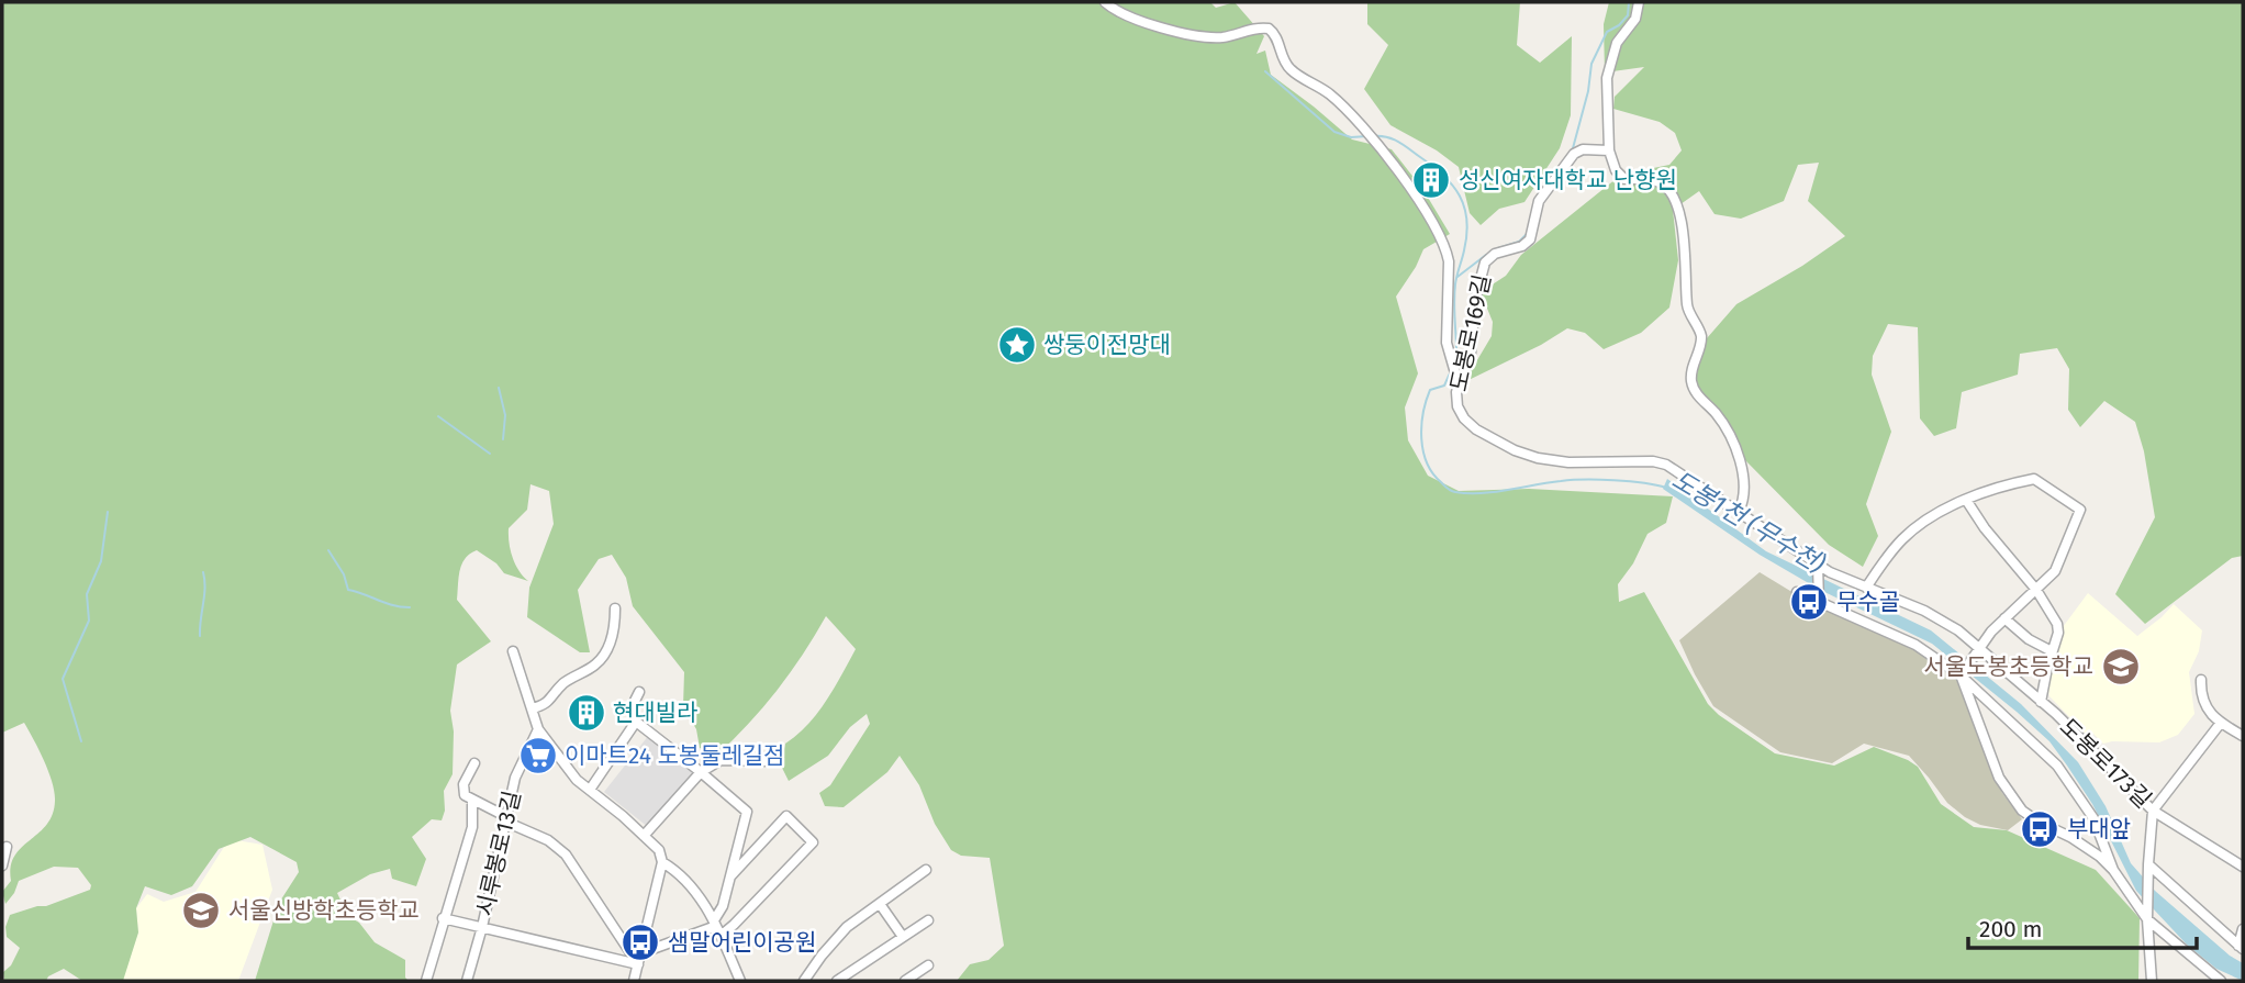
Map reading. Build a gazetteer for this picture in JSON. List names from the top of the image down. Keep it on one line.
{"streets":{"street":["도봉로169길","도봉로173길","시루봉로13길"]},"crossings":[["도봉로169길","도봉로173길"]],"water":["도봉1천 (무수천)"],"places":{"building":["성신여자대학교 난향원","현대빌라"],"place":["쌍둥이전망대"],"bus stop":["무수골","부대앞","샘말어린이공원"],"school or university":["서울도봉초등학교","서울신방학초등학교"],"supermarket":["이마트24 도봉둘레길점"]},"scale_bar":"200 m"}
